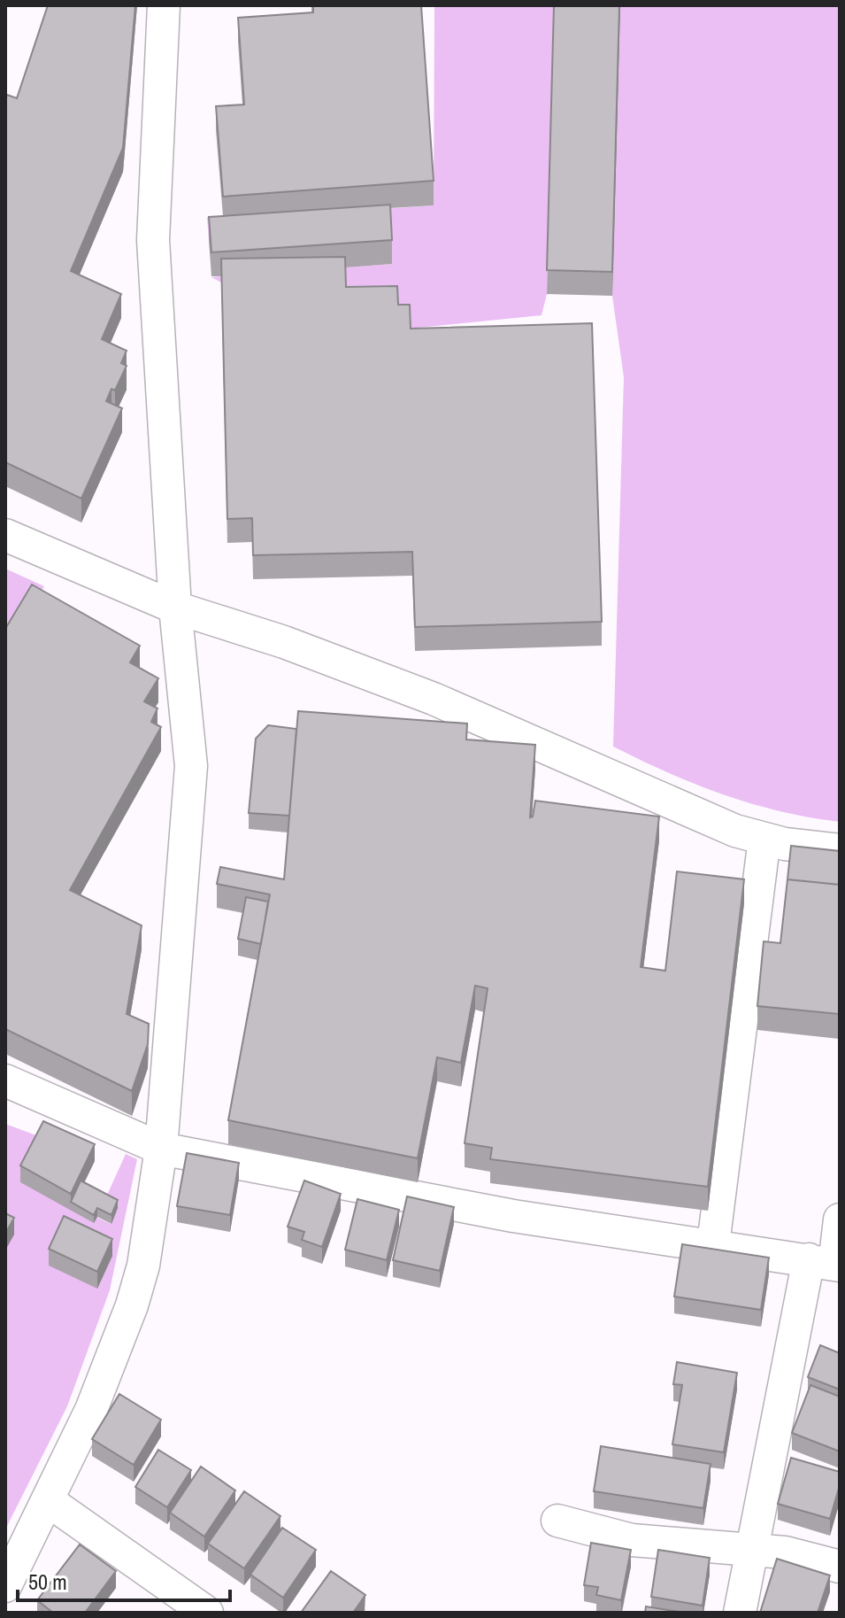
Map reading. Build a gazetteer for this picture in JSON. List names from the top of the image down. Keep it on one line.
{"scale_bar":"50 m"}
